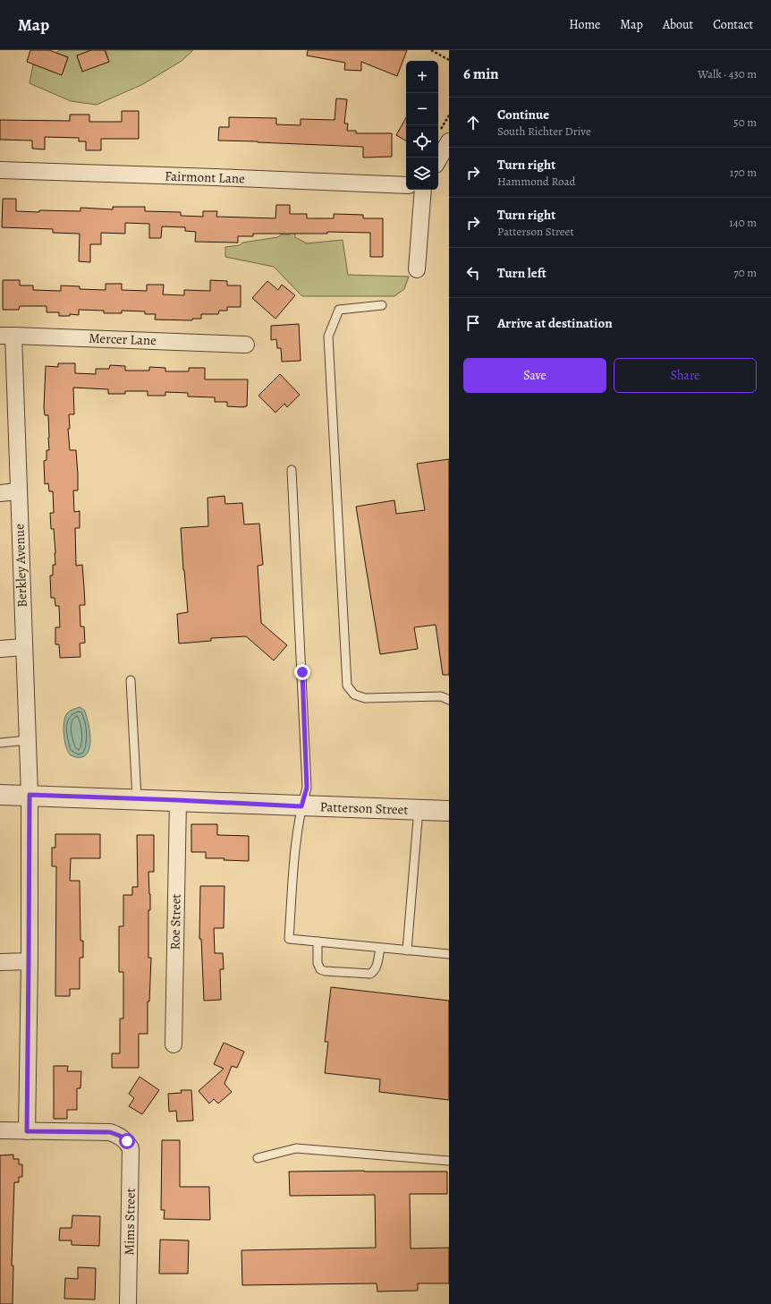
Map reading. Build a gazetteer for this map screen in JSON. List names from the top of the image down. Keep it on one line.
{"streets":{"street":["Fairmont Lane","Mercer Lane","Berkley Avenue","Patterson Street","Roe Street","Mims Street"]},"crossings":[["Mercer Lane","Berkley Avenue"],["Berkley Avenue","Patterson Street"],["Berkley Avenue","Mims Street"],["Patterson Street","Roe Street"]],"page":{"header":"Map","nav":["Home","Map","About","Contact"],"heading":["6 min","Walk · 430 m"],"map_buttons":["+","−"],"list":[["Continue","South Richter Drive","50 m"],["Turn right","Hammond Road","170 m"],["Turn right","Patterson Street","140 m"],["Turn left","70 m"],"Arrive at destination"],"buttons":["Save","Share"]}}
